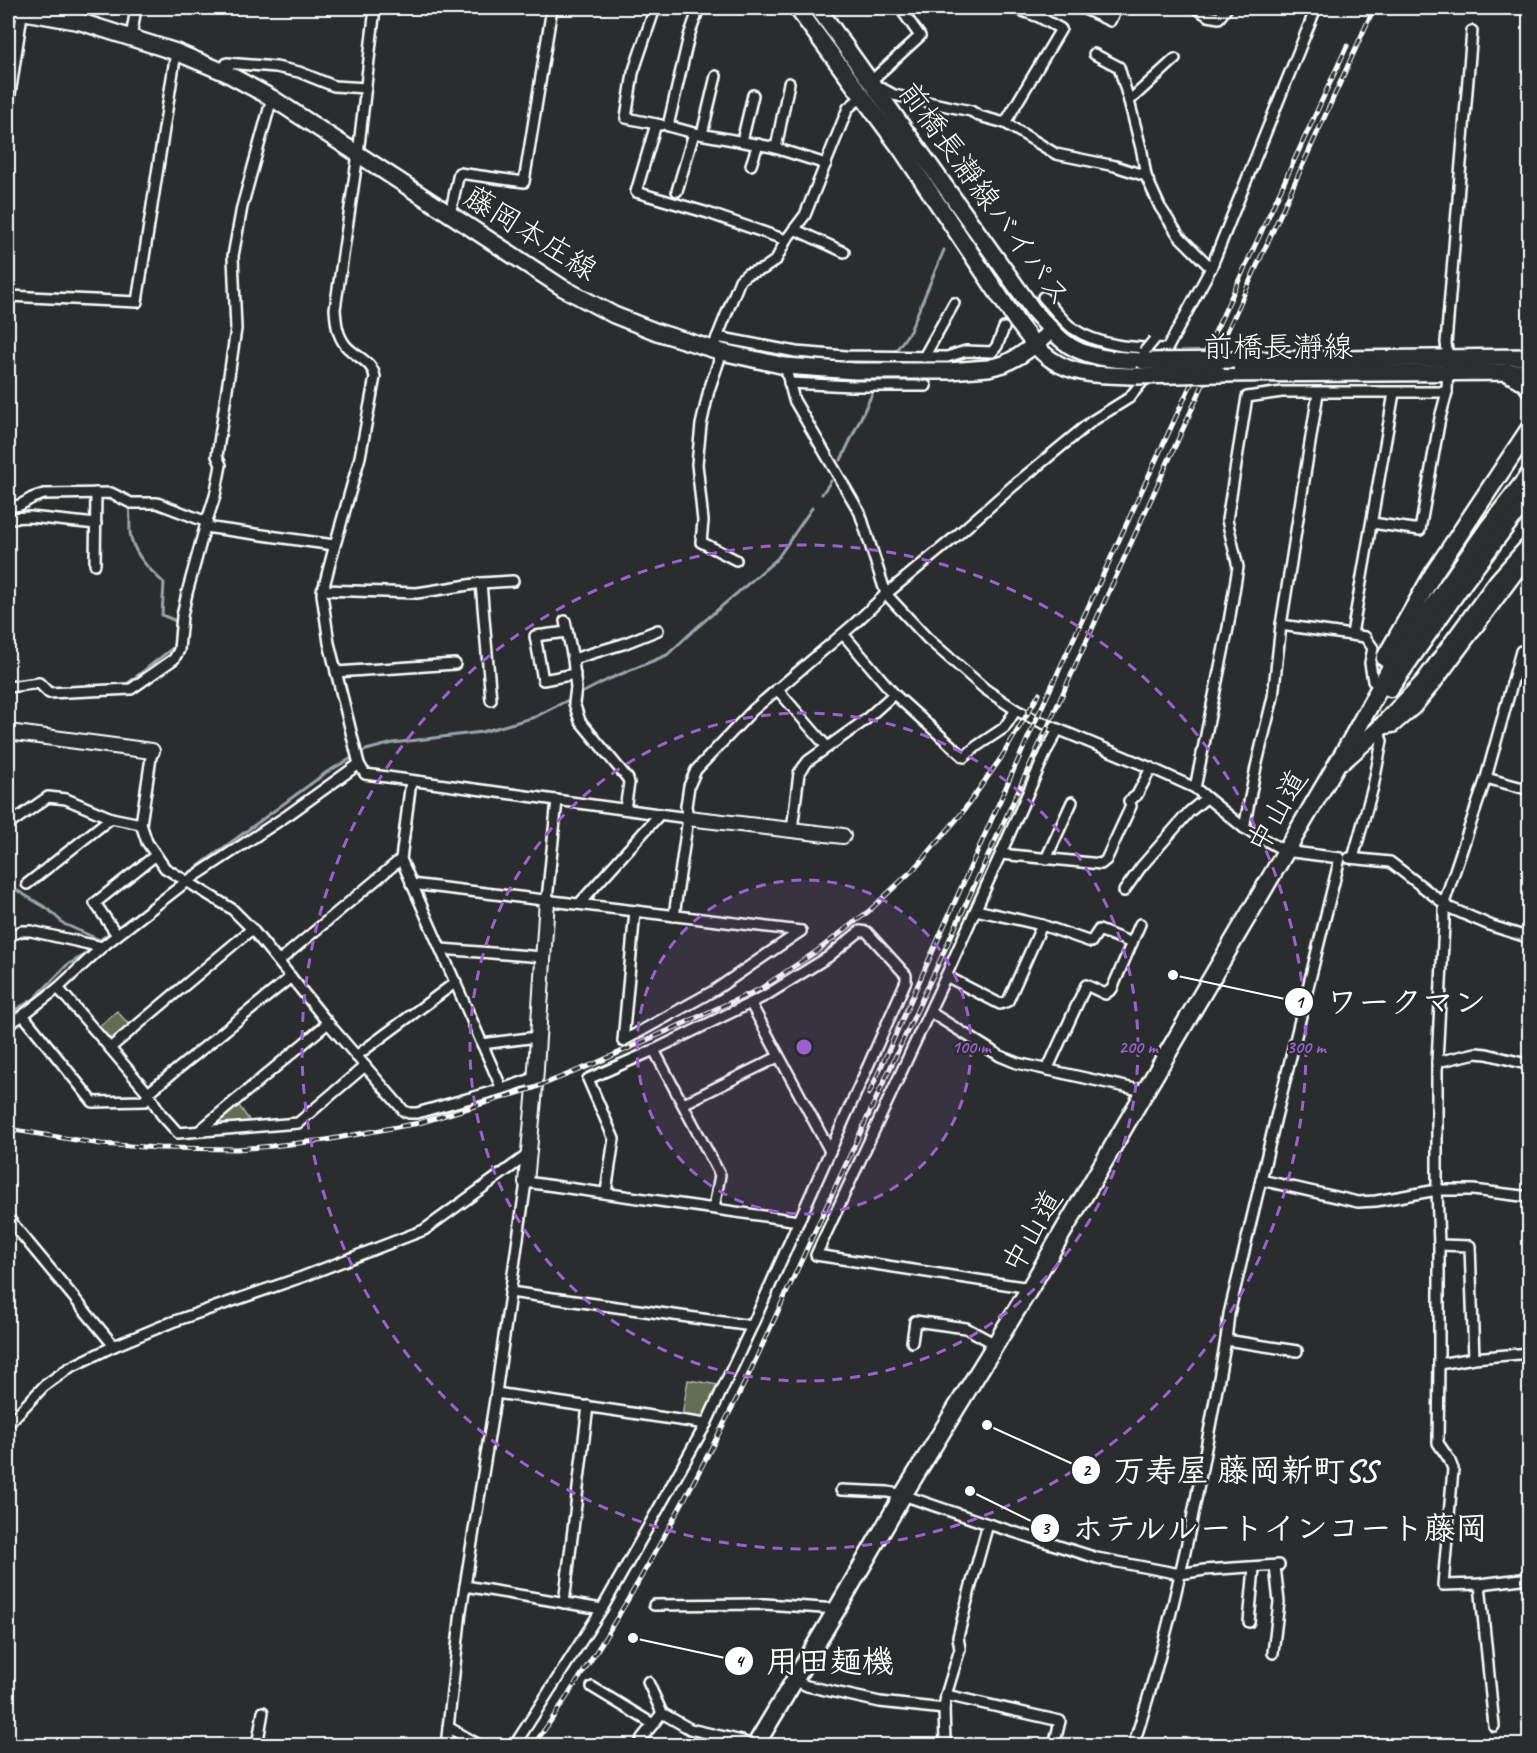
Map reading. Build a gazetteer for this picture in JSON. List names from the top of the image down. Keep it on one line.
{"streets":{"highway":["中山道"],"main road":["前橋長瀞線バイパス","藤岡本庄線","前橋長瀞線"]},"crossings":[["前橋長瀞線バイパス","藤岡本庄線"],["前橋長瀞線バイパス","前橋長瀞線"],["藤岡本庄線","前橋長瀞線"]],"places":["ワークマン","万寿屋 藤岡新町SS","ホテルルートインコート藤岡","用田麺機"],"rings":["100 m","200 m","300 m"]}
